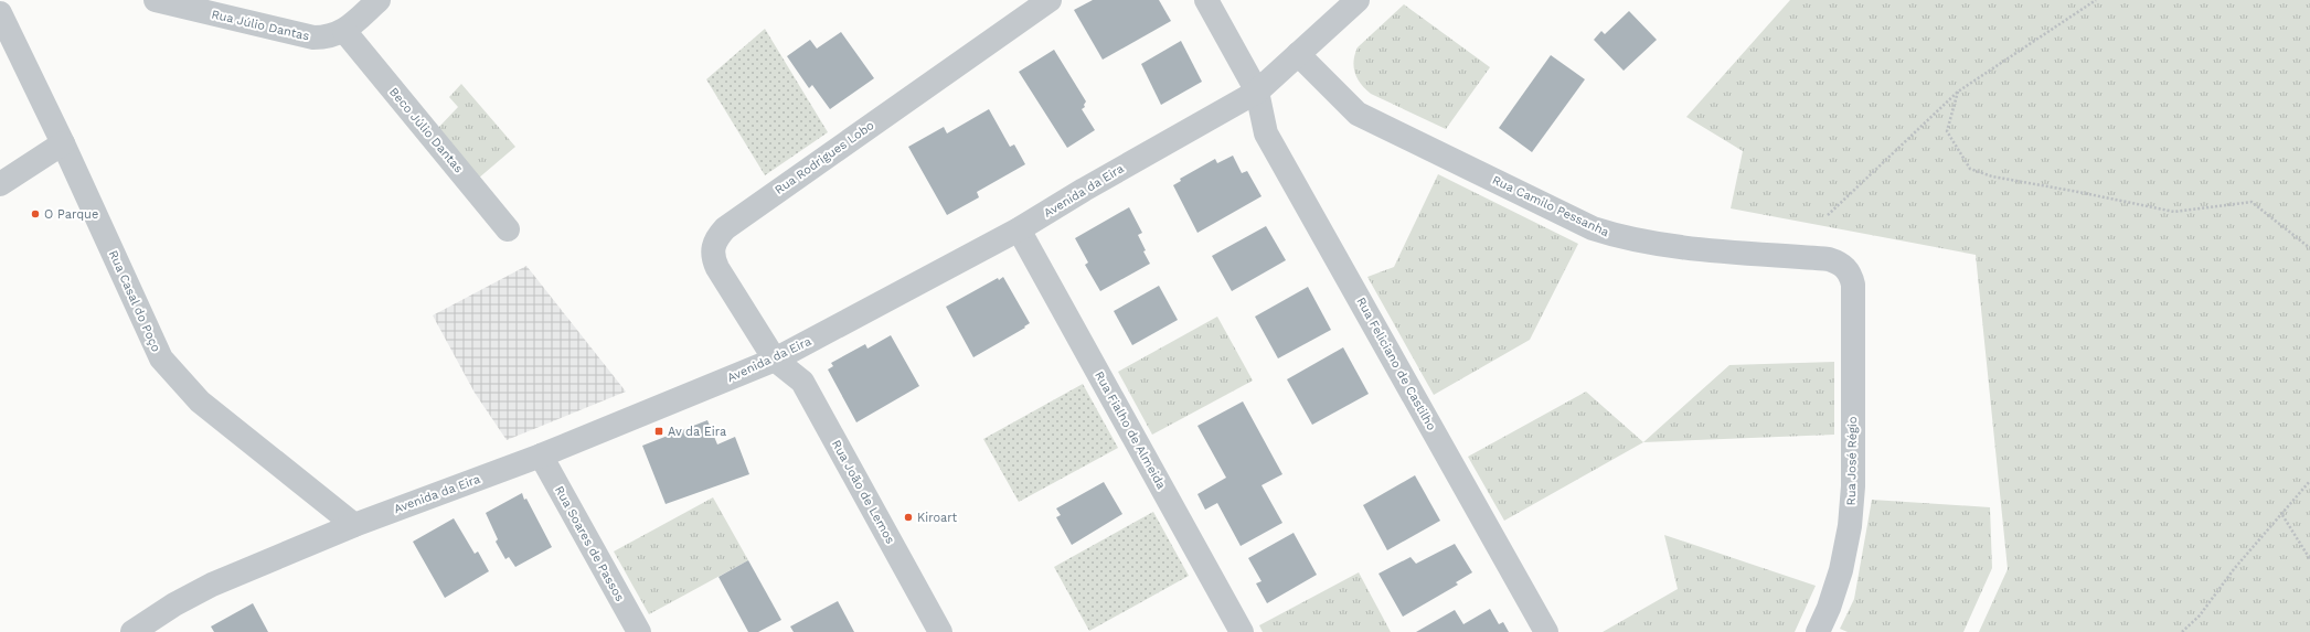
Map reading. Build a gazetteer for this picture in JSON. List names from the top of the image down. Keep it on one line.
{"streets":{"street":["Rua Júlio Dantas","Beco Júlio Dantas","Rua Rodrigues Lobo","Avenida da Eira","Rua Camilo Pessanha","Rua Casal do Poço","Rua Feliciano de Castilho","Rua Fialho de Almeida","Rua José Régio","Rua João de Lemos","Rua Soares de Passos"]},"crossings":[["Rua Júlio Dantas","Beco Júlio Dantas"],["Rua Rodrigues Lobo","Avenida da Eira"],["Rua Rodrigues Lobo","Rua João de Lemos"],["Avenida da Eira","Rua Camilo Pessanha"],["Avenida da Eira","Rua Casal do Poço"],["Avenida da Eira","Rua Feliciano de Castilho"],["Avenida da Eira","Rua Fialho de Almeida"],["Avenida da Eira","Rua João de Lemos"],["Avenida da Eira","Rua Soares de Passos"],["Rua Camilo Pessanha","Rua José Régio"]],"places":{"other":["O Parque","Kiroart"],"transit":["Av da Eira"]}}
